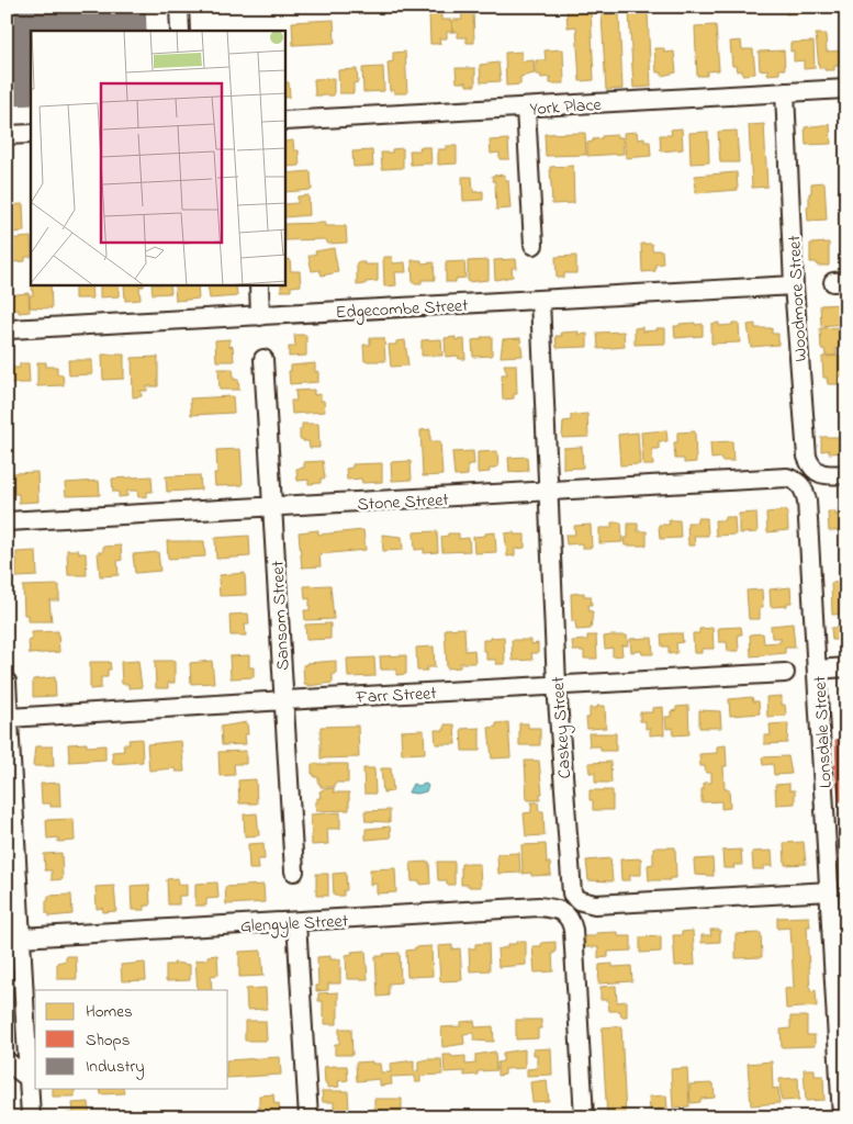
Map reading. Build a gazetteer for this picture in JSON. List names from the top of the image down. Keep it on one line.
{"streets":{"street":["York Place","Woodmore Street","Edgecombe Street","Stone Street","Sansom Street","Farr Street","Caskey Street","Lonsdale Street","Glengyle Street"]},"crossings":[["York Place","Woodmore Street"],["Woodmore Street","Edgecombe Street"],["Edgecombe Street","Caskey Street"],["Stone Street","Sansom Street"],["Stone Street","Caskey Street"],["Stone Street","Lonsdale Street"],["Sansom Street","Farr Street"],["Farr Street","Caskey Street"],["Caskey Street","Lonsdale Street"]],"legend":["Homes","Shops","Industry"]}
